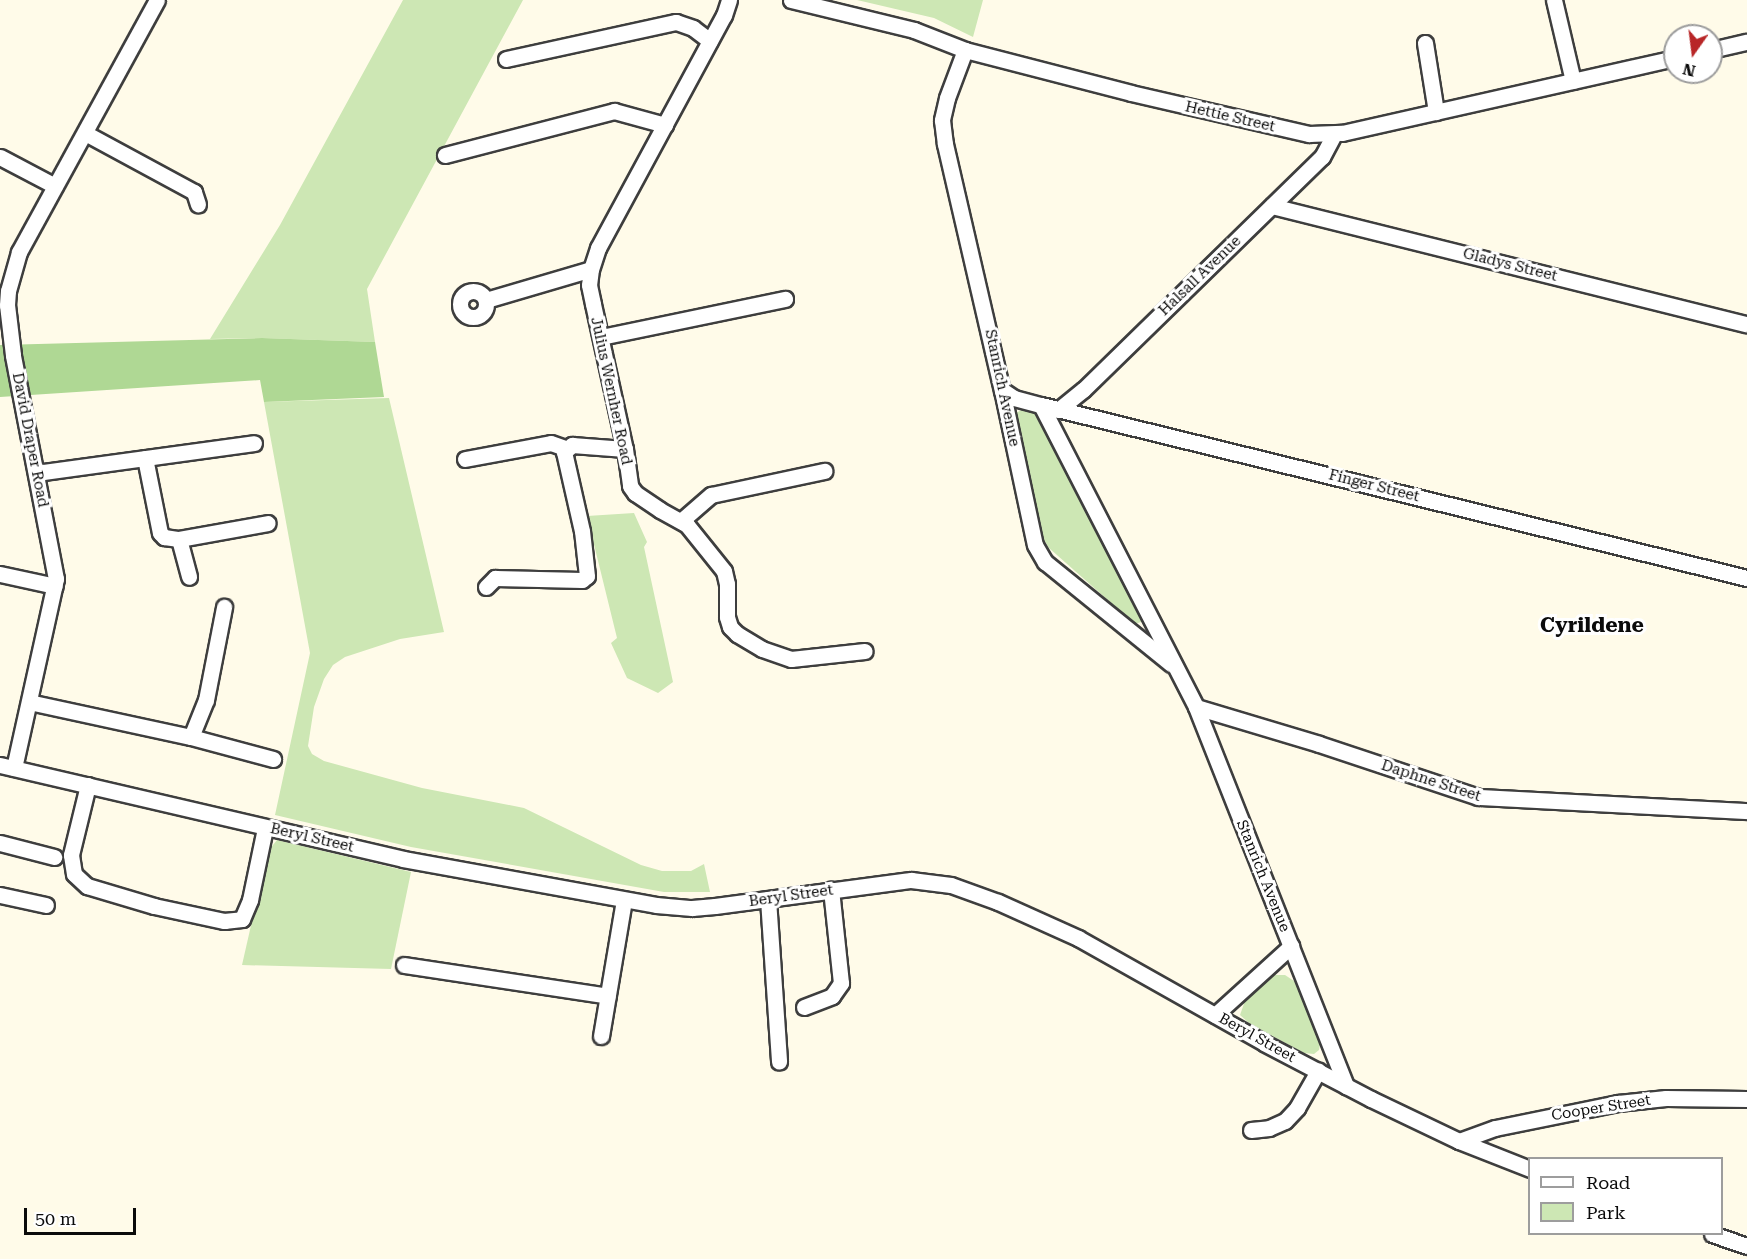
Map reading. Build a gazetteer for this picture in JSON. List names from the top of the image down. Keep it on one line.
{"streets":{"street":["Hettie Street","Gladys Street","Halsall Avenue","Stanrich Avenue","Julius Wernher Road","David Draper Road","Finger Street","Daphne Street","Beryl Street","Cooper Street"]},"crossings":[["Hettie Street","Halsall Avenue"],["Hettie Street","Stanrich Avenue"],["Gladys Street","Halsall Avenue"],["Halsall Avenue","Finger Street"],["Stanrich Avenue","Finger Street"],["Stanrich Avenue","Daphne Street"],["Stanrich Avenue","Beryl Street"],["David Draper Road","Beryl Street"],["Beryl Street","Cooper Street"]],"districts":["Cyrildene"],"legend":["Road","Park"],"scale_bar":"50 m","north":"bottom"}
